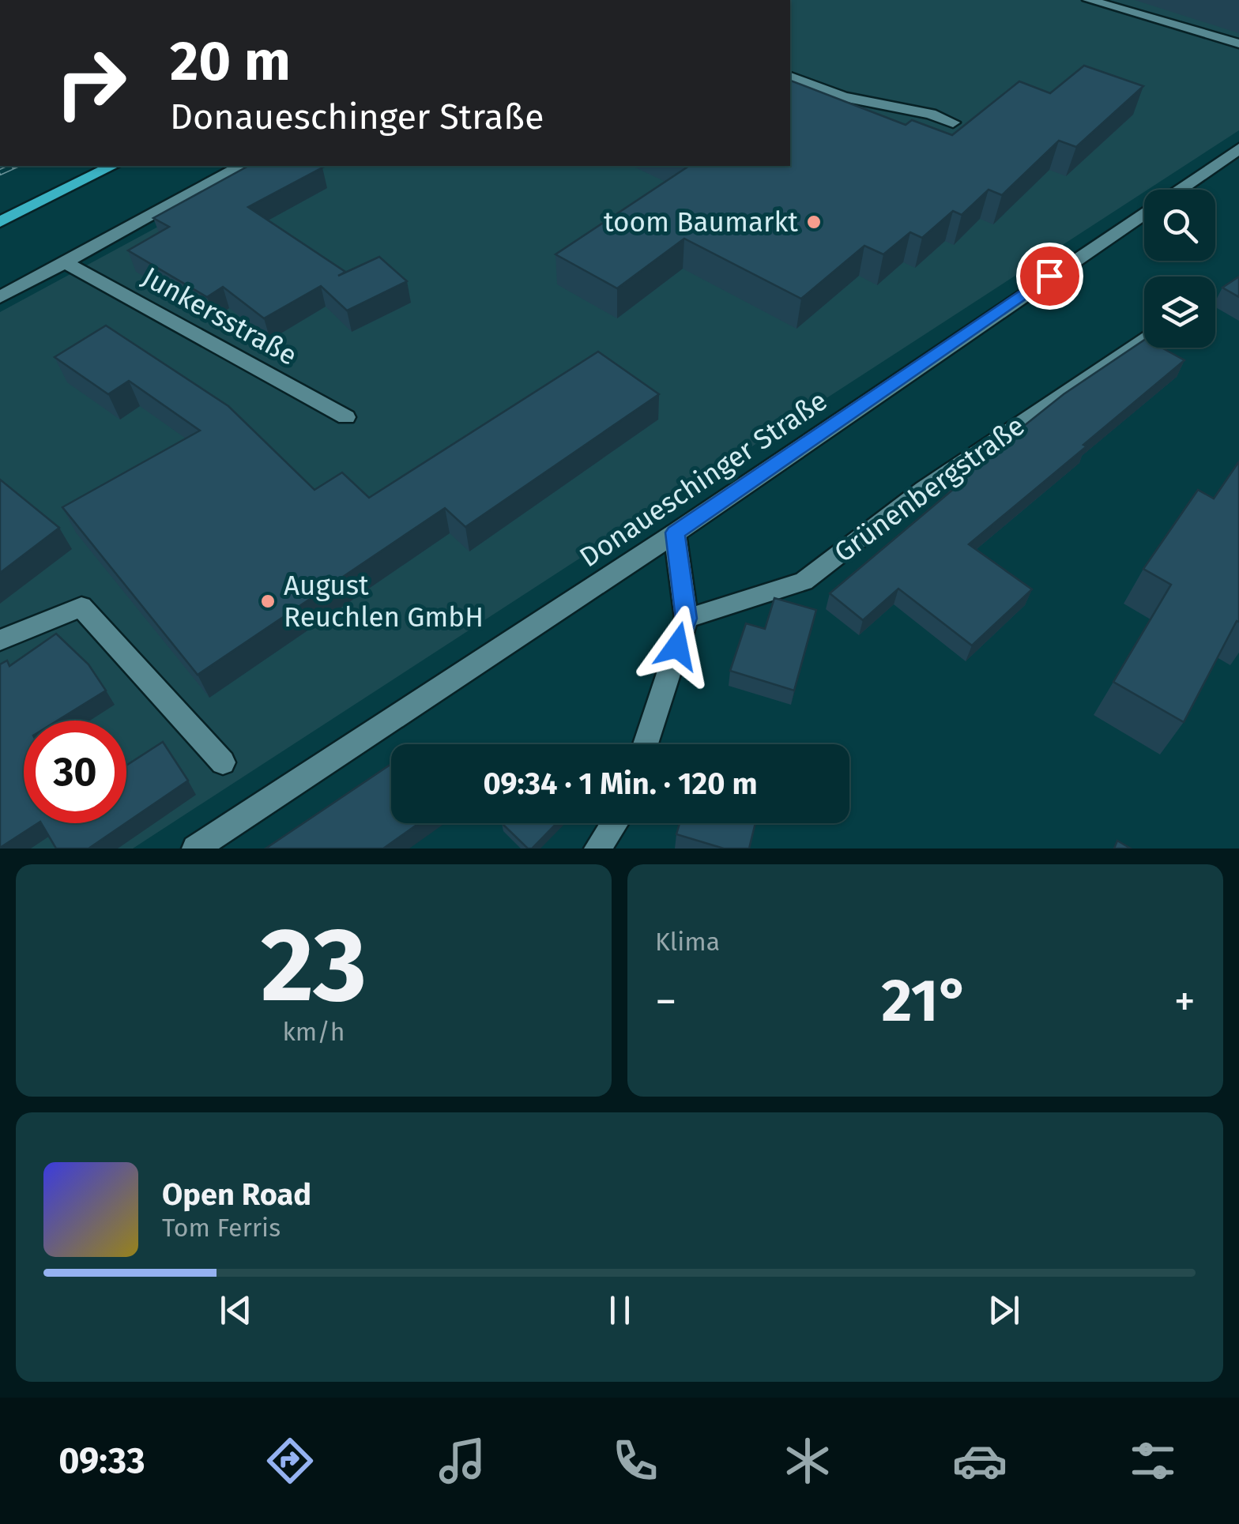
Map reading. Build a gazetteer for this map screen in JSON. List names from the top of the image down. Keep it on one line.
{"streets":{"street":["Junkersstraße","Donaueschinger Straße","Grünenbergstraße"]},"places":["toom Baumarkt","August Reuchlen GmbH"],"page":{"turn":["20 m","Donaueschinger Straße"],"limit":"30","trip":"09:34 · 1 Min. · 120 m","tile":[["23","km/h"],"Klima"],"heat":["−","21°","+"],"song":["Open Road","Tom Ferris"],"tabs":"09:33"}}
